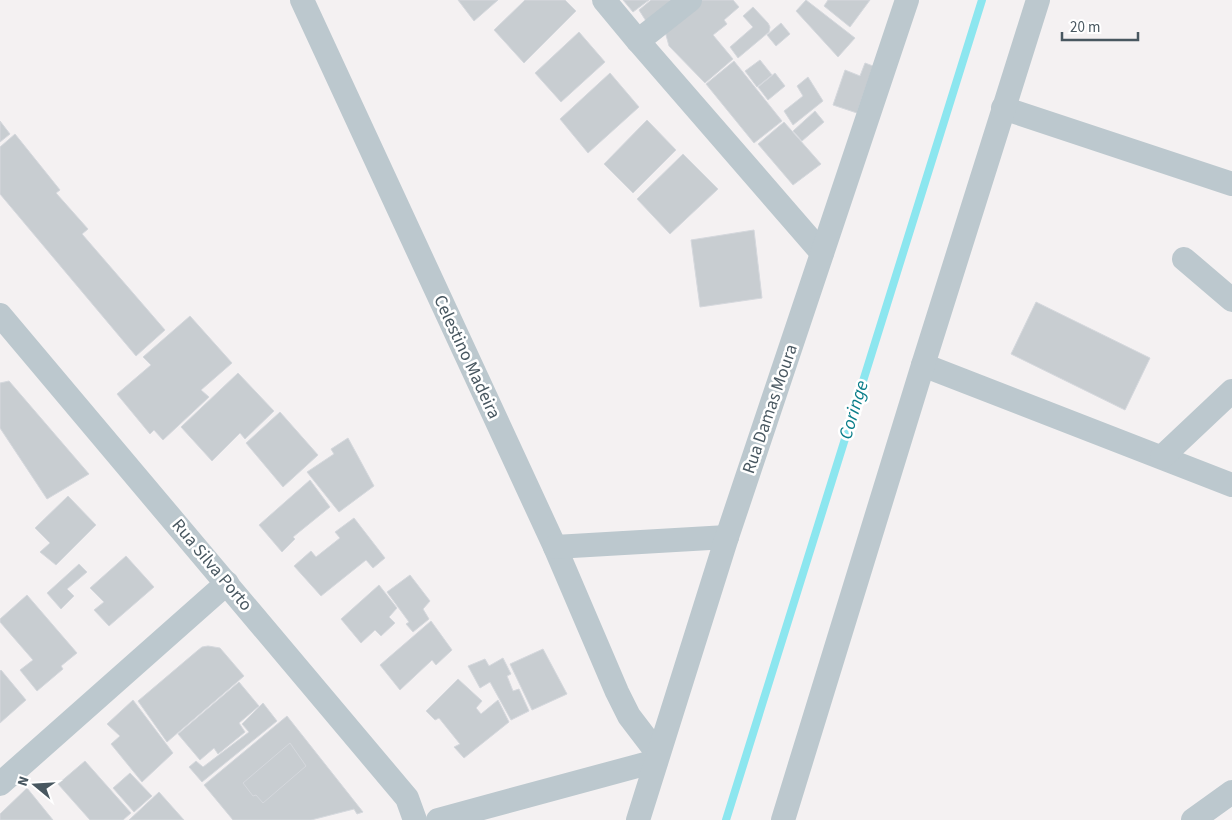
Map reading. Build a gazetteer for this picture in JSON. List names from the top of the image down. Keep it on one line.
{"streets":{"street":["Celestino Madeira","Rua Damas Moura","Rua Silva Porto"]},"crossings":[["Celestino Madeira","Rua Damas Moura"]],"water":["Coringe"],"scale_bar":"20 m","north":"left"}
